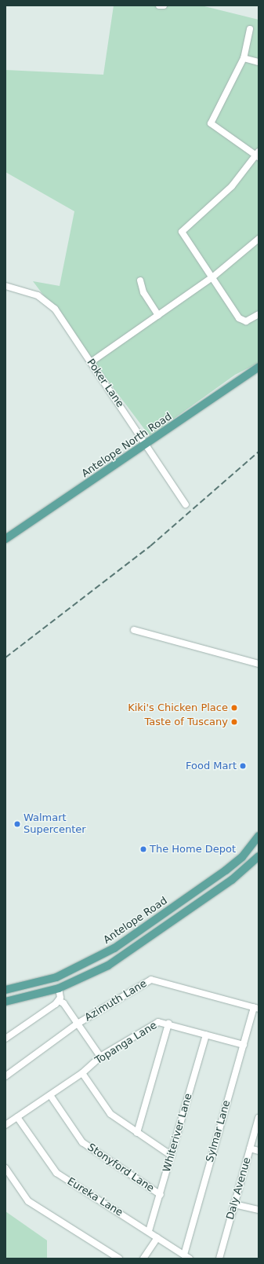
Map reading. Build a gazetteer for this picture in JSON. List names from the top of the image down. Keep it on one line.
{"streets":{"main road":["Antelope North Road","Antelope Road"],"street":["Poker Lane","Azimuth Lane","Topanga Lane","Sylmar Lane","Whiteriver Lane","Stonyford Lane","Daly Avenue","Eureka Lane"]},"crossings":[["Poker Lane","Antelope North Road"],["Azimuth Lane","Sylmar Lane"],["Topanga Lane","Sylmar Lane"],["Topanga Lane","Whiteriver Lane"],["Topanga Lane","Stonyford Lane"],["Topanga Lane","Eureka Lane"],["Sylmar Lane","Eureka Lane"],["Whiteriver Lane","Stonyford Lane"],["Whiteriver Lane","Eureka Lane"]],"places":["Kiki's Chicken Place","Taste of Tuscany","Food Mart","Walmart Supercenter","The Home Depot"]}
